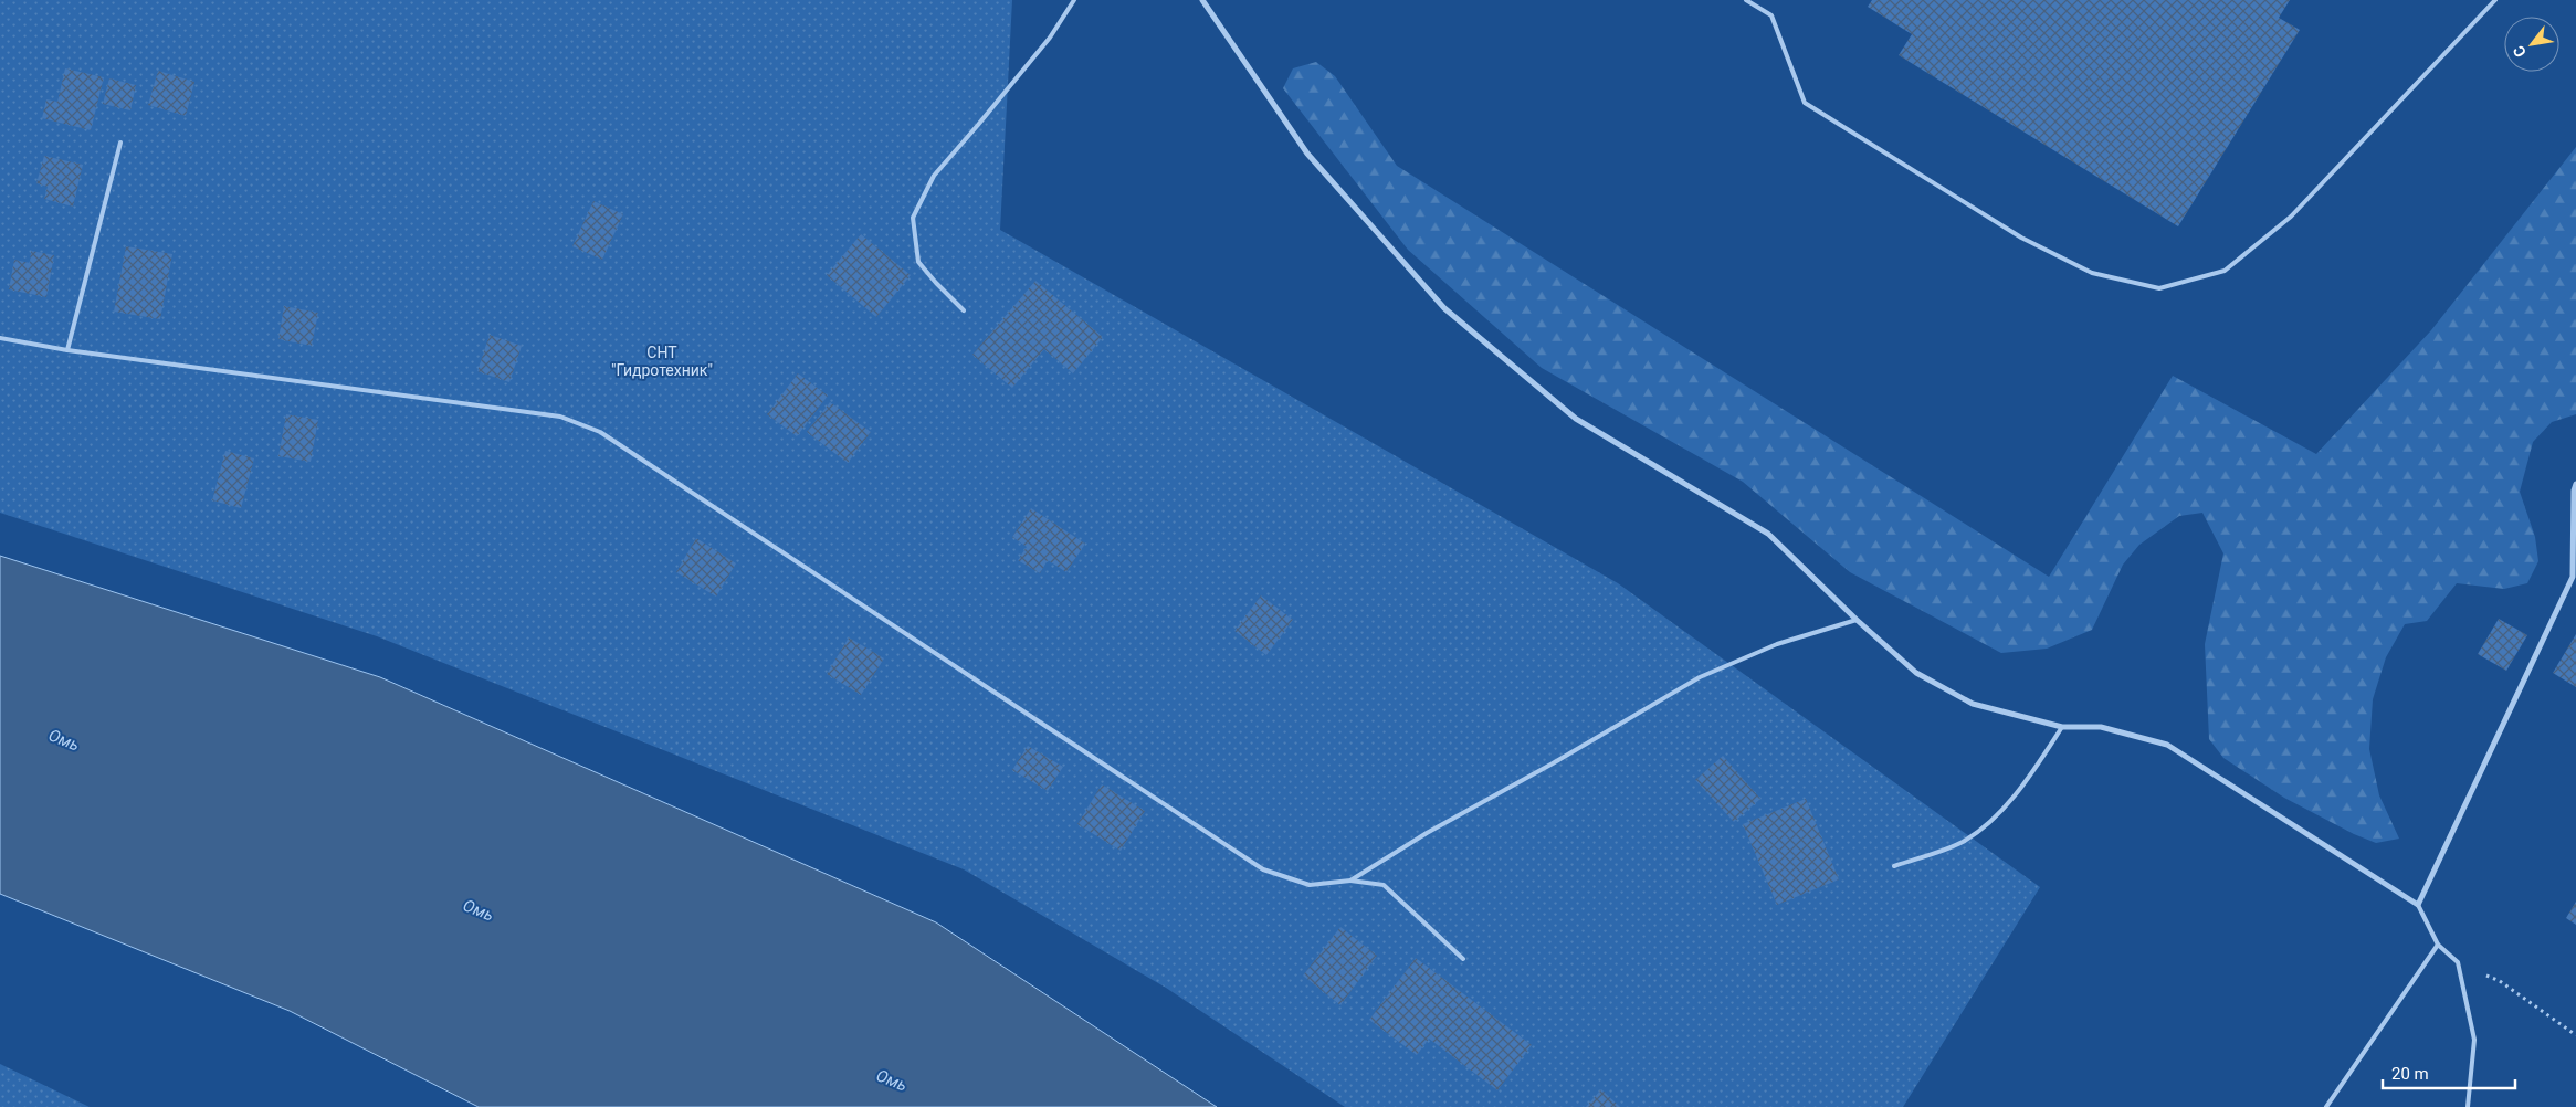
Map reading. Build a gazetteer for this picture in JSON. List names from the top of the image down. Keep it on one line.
{"water":["Омь"],"parks":["СНТ \"Гидротехник\""],"scale_bar":"20 m","north":"bottom left"}
